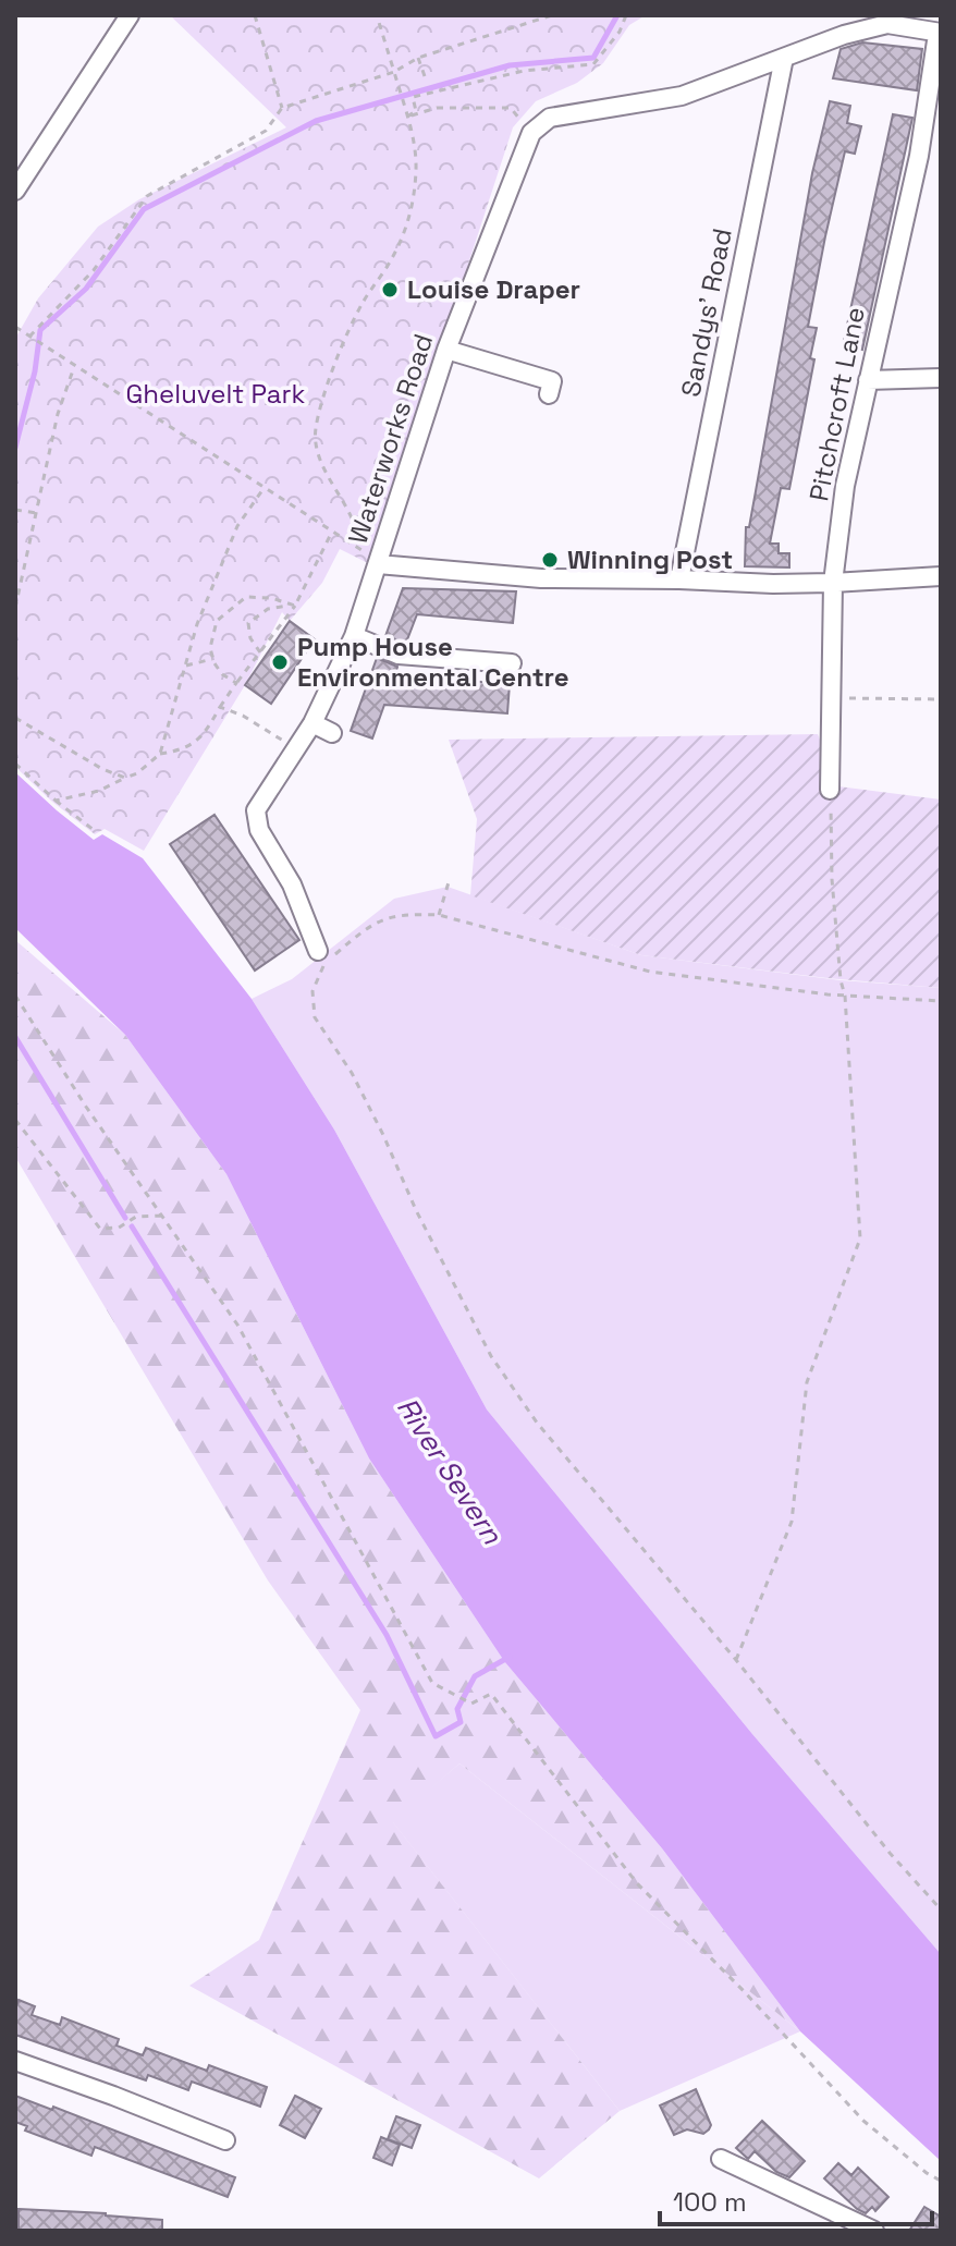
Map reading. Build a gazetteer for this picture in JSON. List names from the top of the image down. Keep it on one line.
{"streets":{"street":["Sandys' Road","Pitchcroft Lane","Waterworks Road"]},"water":["River Severn"],"parks":["Gheluvelt Park"],"places":["Louise Draper","Winning Post","Pump House Environmental Centre"],"scale_bar":"100 m"}
